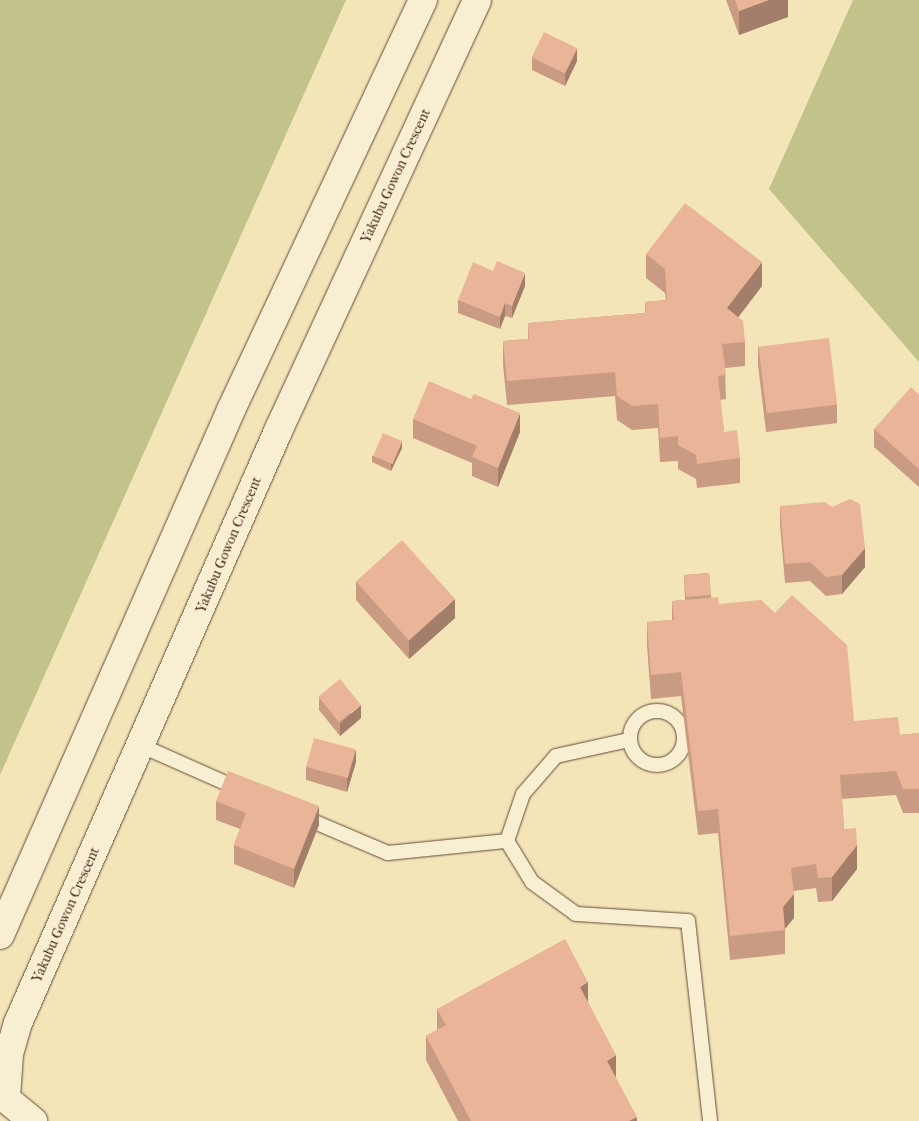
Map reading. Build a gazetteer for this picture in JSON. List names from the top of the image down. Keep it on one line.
{"streets":{"street":["Yakubu Gowon Crescent"]}}
